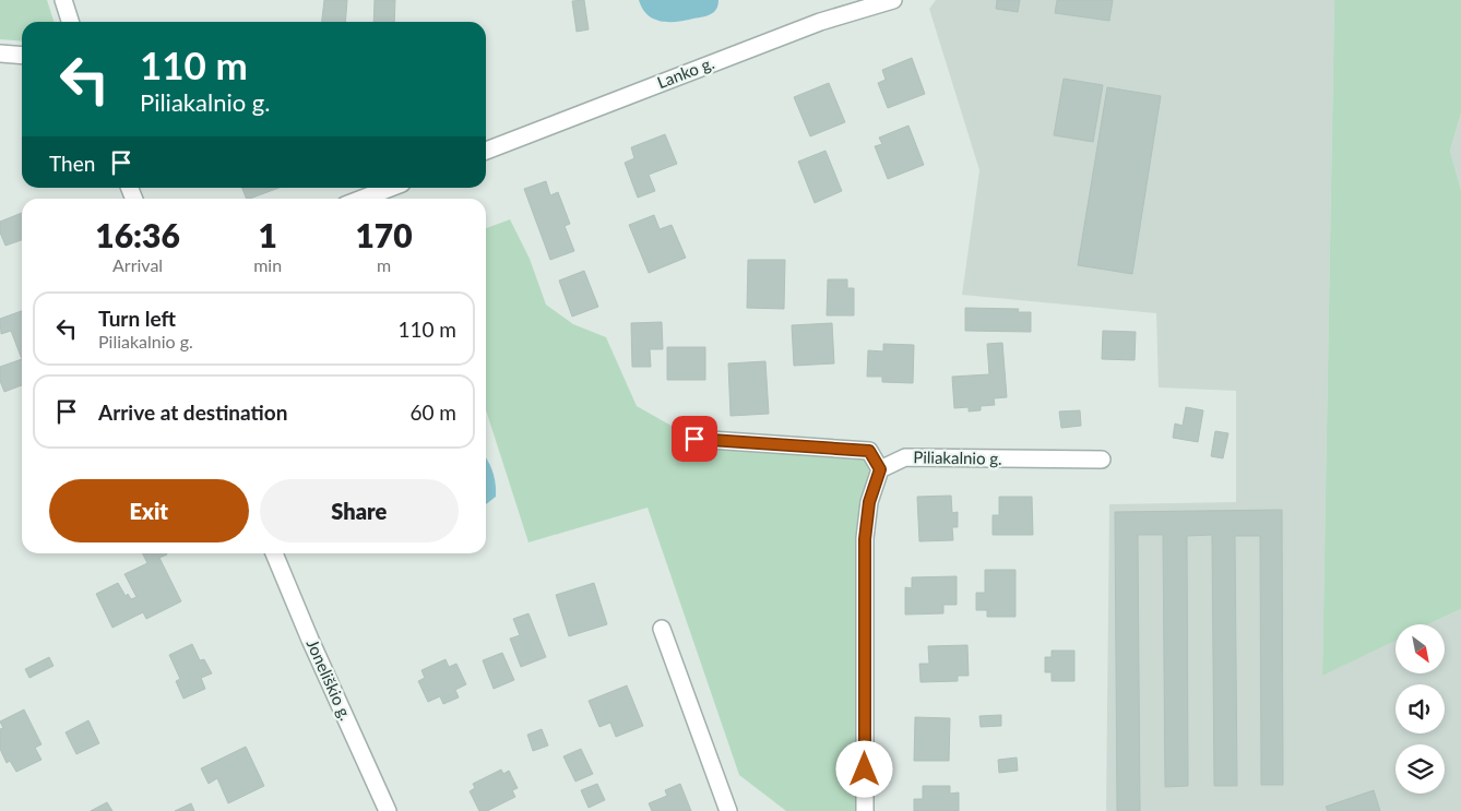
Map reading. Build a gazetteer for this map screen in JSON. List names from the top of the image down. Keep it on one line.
{"streets":{"street":["Lanko g.","Piliakalnio g.","Joneliškio g."]},"north":"bottom right","page":{"turn":["110 m","Piliakalnio g."],"then":"Then","eta":["16:36","Arrival","1","min","170","m"],"list":[{"name":"Turn left","note":"Piliakalnio g.","value":"110 m"},{"name":"Arrive at destination","value":"60 m"}],"buttons":["Exit","Share"]}}
